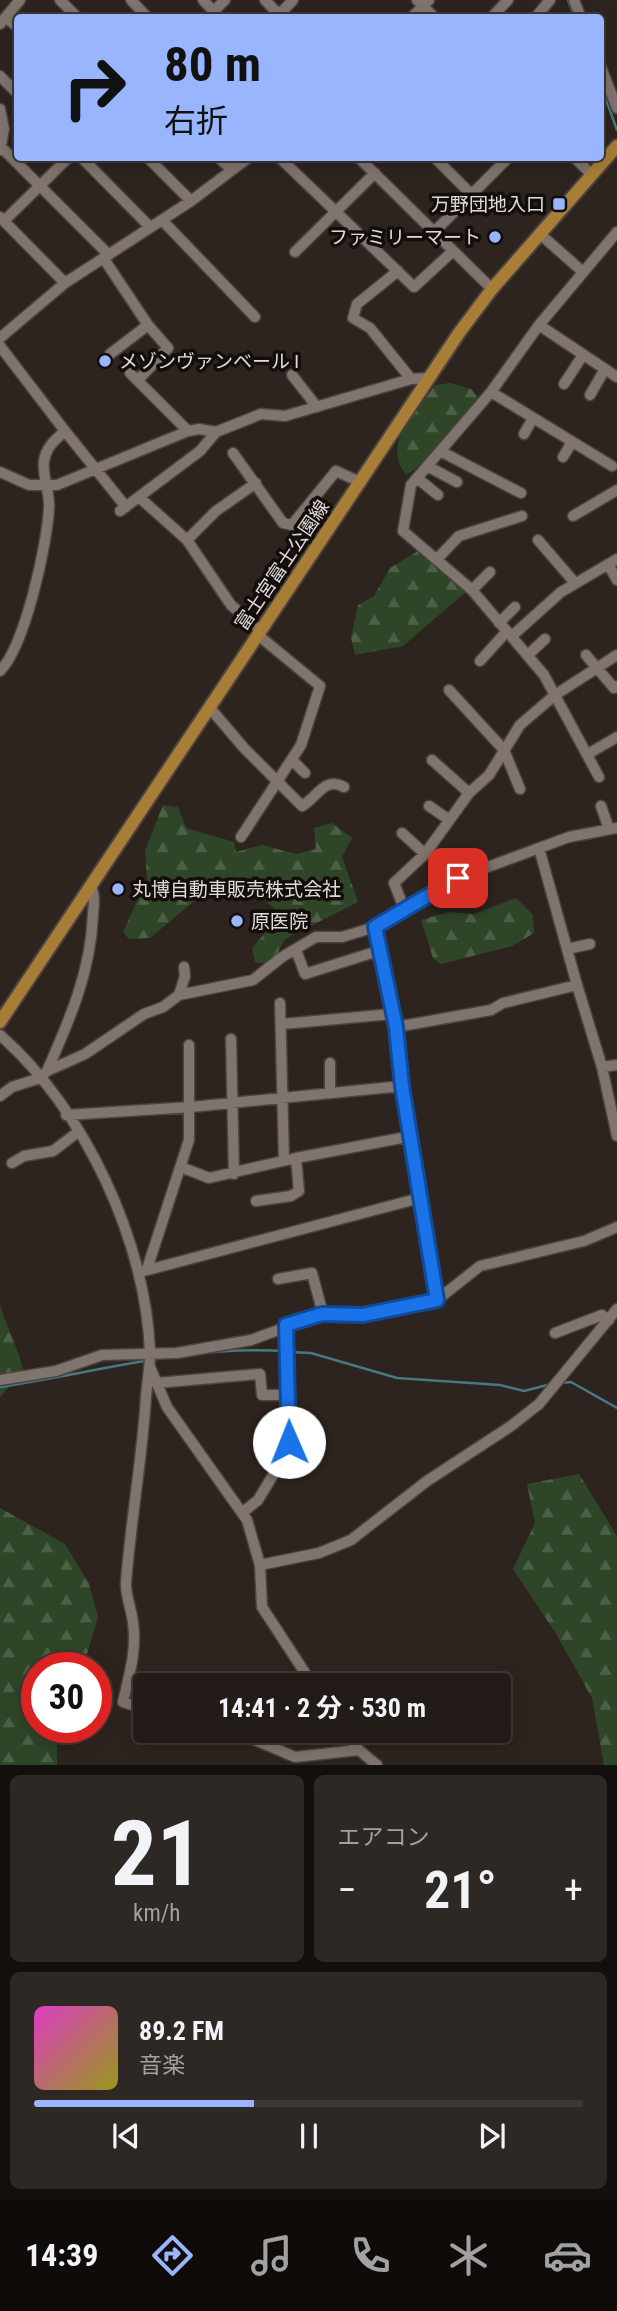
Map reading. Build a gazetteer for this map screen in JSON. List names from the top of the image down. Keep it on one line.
{"streets":{"main road":["富士宮富士公園線"]},"places":{"transit":["万野団地入口"],"other":["ファミリーマート","メゾンヴァンベール I","丸博自動車販売株式会社","原医院"]},"page":{"turn":["80 m","右折"],"limit":"30","trip":"14:41 · 2 分 · 530 m","tile":[["21","km/h"],"エアコン"],"heat":["−","21°","+"],"song":["89.2 FM","音楽"],"tabs":"14:39"}}
